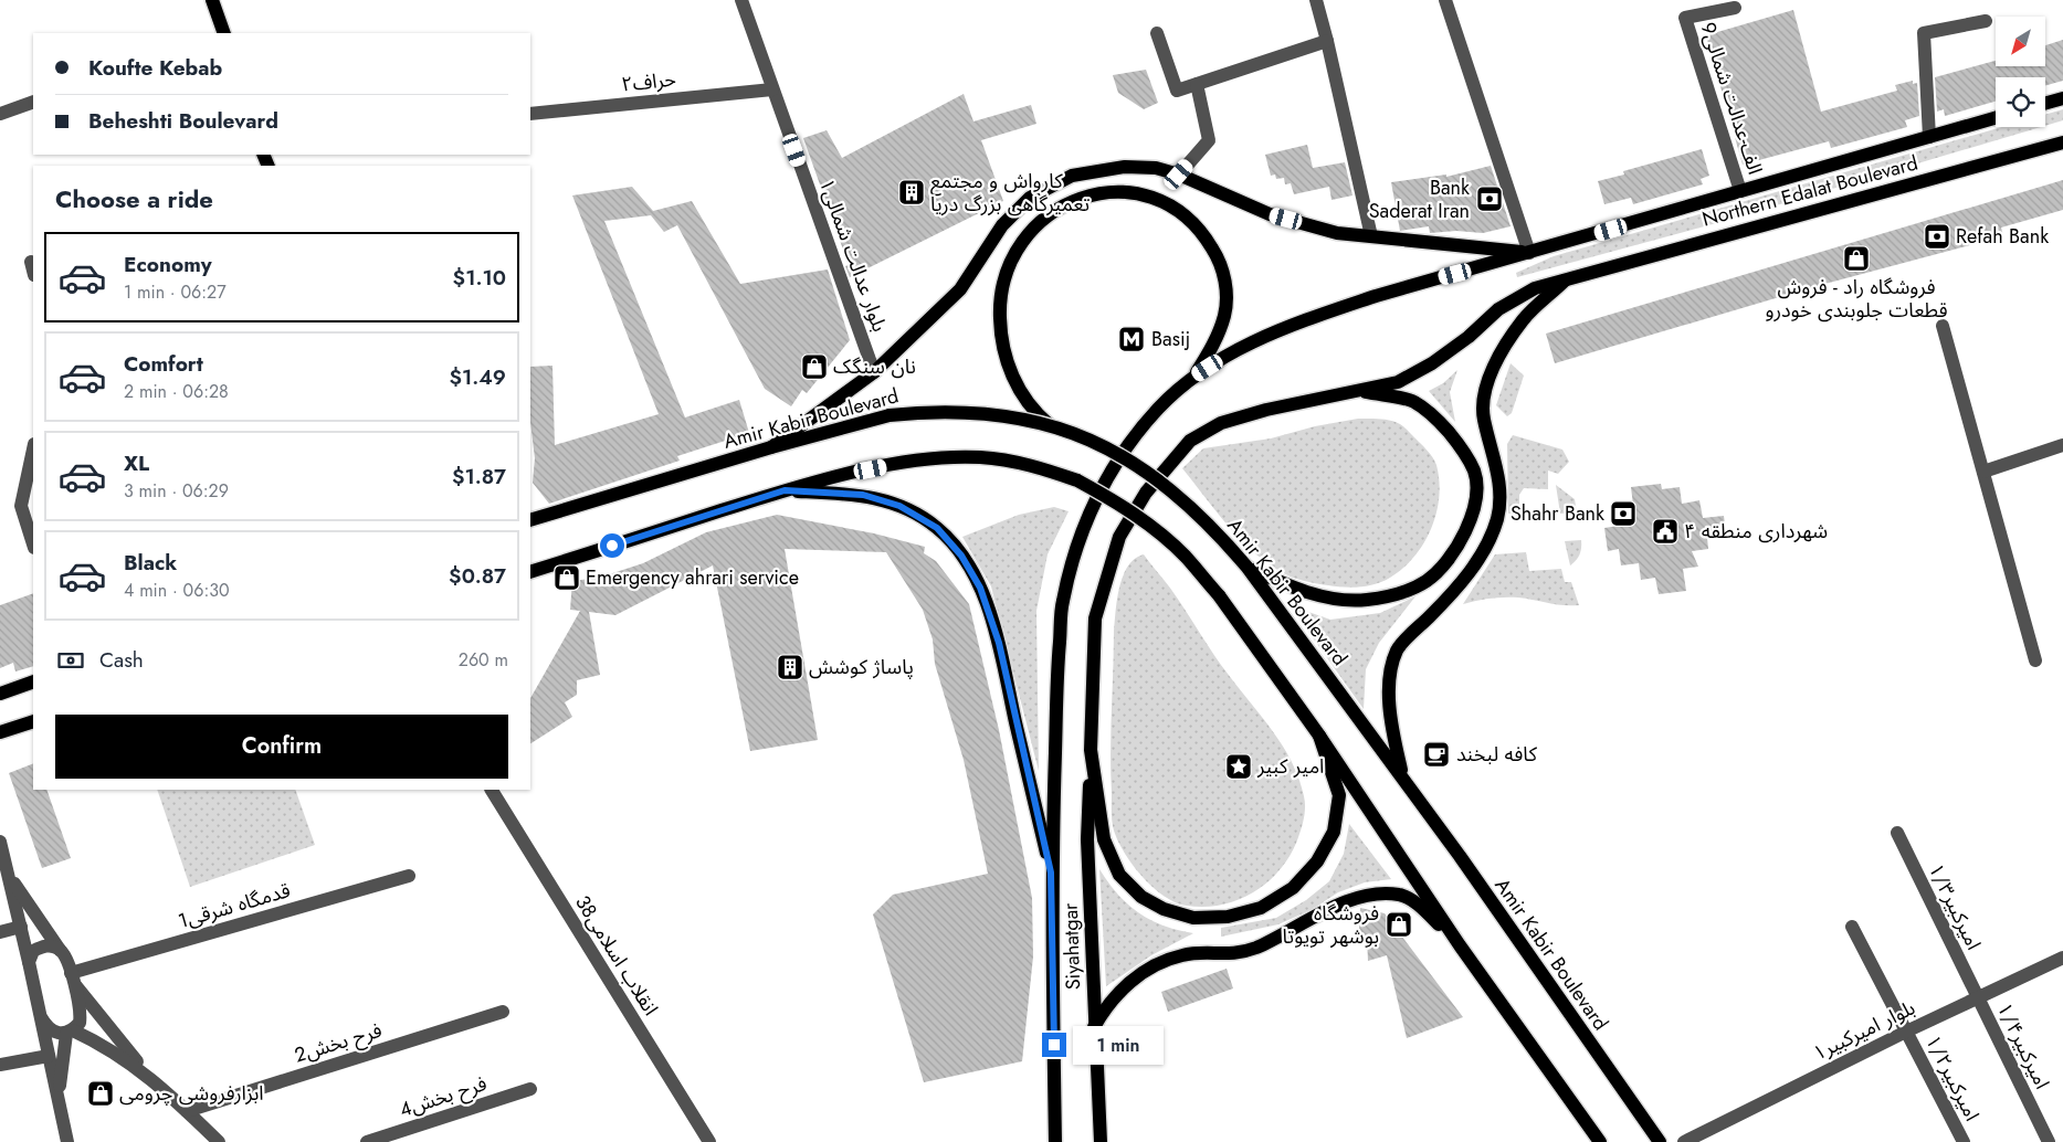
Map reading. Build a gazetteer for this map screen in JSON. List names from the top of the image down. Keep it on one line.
{"streets":{"main road":["Northern Edalat Boulevard","Amir Kabir Boulevard","Siyahatgar"],"street":["حراف۲","9الف-عدالت شمالی","بلوار عدالت شمالی۱","1قدمگاه شرقی","امیرکبیر۱/۳","38انقلاب اسلامی","بلوار امیرکبیر۱","2فرح بخش","امیرکبیر۱/۴","امیرکبیر۱/۲","4فرح بخش"]},"crossings":[["حراف۲","بلوار عدالت شمالی۱"],["9الف-عدالت شمالی","Northern Edalat Boulevard"],["Northern Edalat Boulevard","Siyahatgar"],["امیرکبیر۱/۳","بلوار امیرکبیر۱"],["امیرکبیر۱/۳","امیرکبیر۱/۴"],["بلوار امیرکبیر۱","امیرکبیر۱/۴"],["بلوار امیرکبیر۱","امیرکبیر۱/۲"]],"places":{"building":["کارواش و مجتمع تعمیرگاهی بزرگ دریا","پاساژ کوشش"],"bank":["Bank Saderat Iran","Refah Bank","Shahr Bank"],"shop":["فروشگاه راد - فروش قطعات جلوبندی خودرو","نان سنگک","Emergency ahrari service","فروشگاه بوشهر تویوتا","ابزارفروشی چرومی"],"metro station":["Basij"],"public building":["شهرداری منطقه ۴"],"cafe":["کافه لبخند"],"place":["امیر کبیر"]},"north":"bottom left","page":{"banner":["Koufte Kebab","Beheshti Boulevard"],"heading":"Choose a ride","list":[{"name":"Economy","note":"1 min · 06:27","value":"$1.10"},{"name":"Comfort","note":"2 min · 06:28","value":"$1.49"},{"name":"XL","note":"3 min · 06:29","value":"$1.87"},{"name":"Black","note":"4 min · 06:30","value":"$0.87"}],"pay":["Cash","260 m"],"buttons":"Confirm","bubble":"1 min"}}
